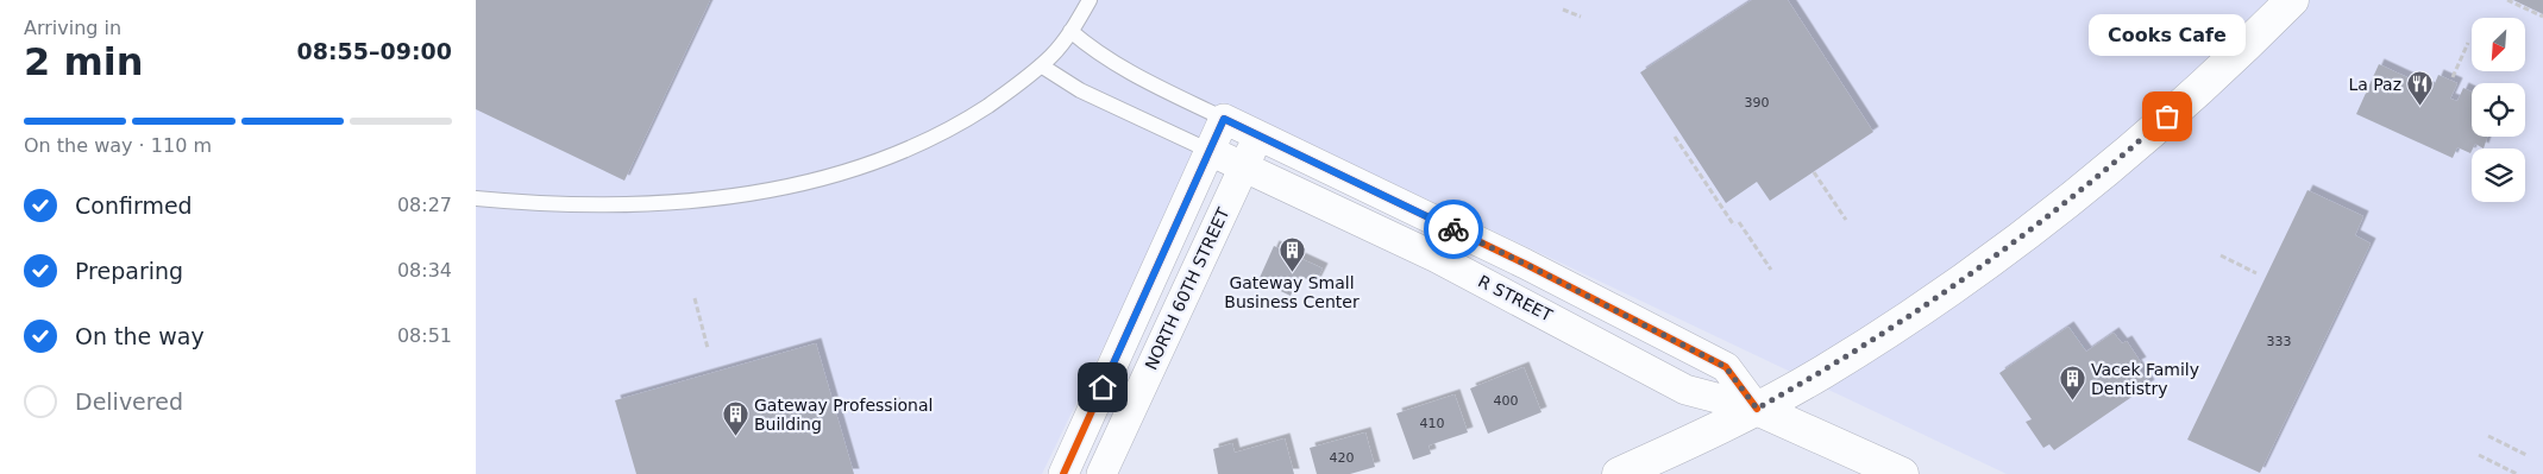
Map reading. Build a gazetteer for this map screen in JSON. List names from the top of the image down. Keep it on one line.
{"streets":{"main road":["R STREET"],"street":["NORTH 60TH STREET"]},"crossings":[["NORTH 60TH STREET","R STREET"]],"places":{"restaurant":["La Paz"],"other":["Cooks Cafe"],"building":["Gateway Small Business Center","Vacek Family Dentistry","Gateway Professional Building"]},"house_numbers":["390","333","400","410","420"],"north":"bottom left","page":{"heading":["2 min","Arriving in","08:55–09:00"],"bubble":"Cooks Cafe","bar":"On the way · 110 m","list":[["Confirmed","08:27"],["Preparing","08:34"],["On the way","08:51"],"Delivered"]}}
